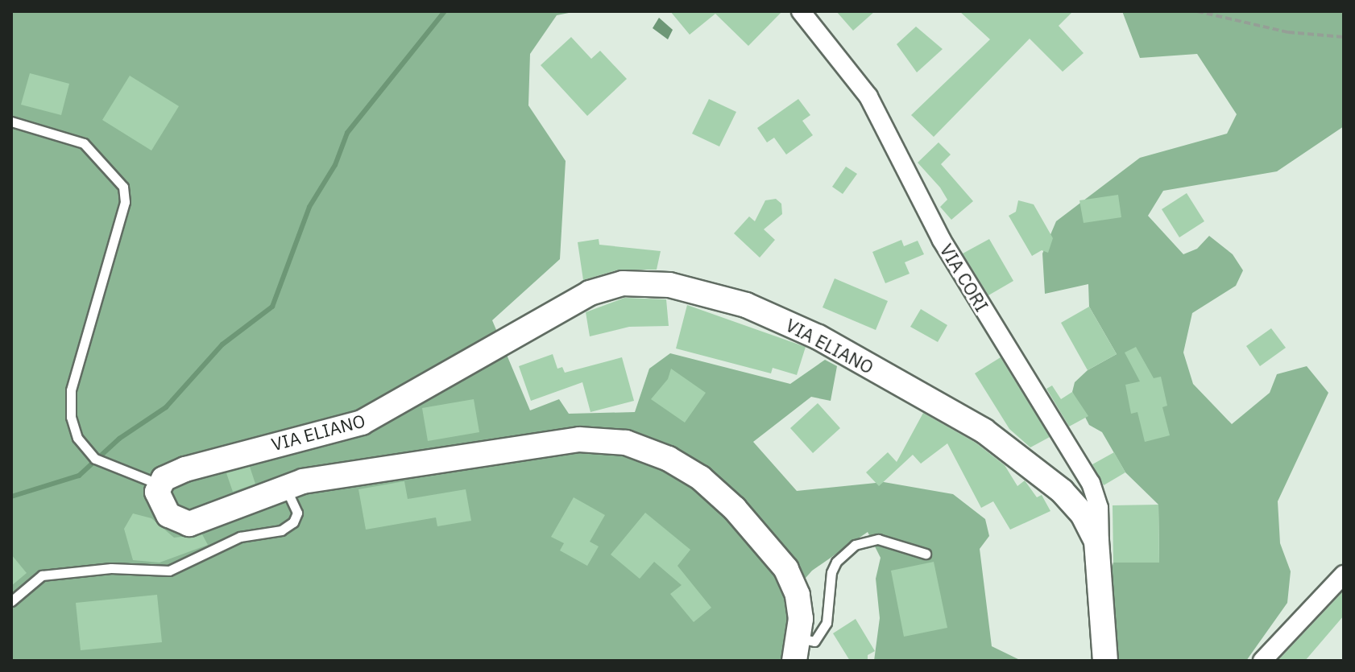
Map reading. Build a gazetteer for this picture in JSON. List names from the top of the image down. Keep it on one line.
{"streets":{"street":["VIA CORI","VIA ELIANO"]},"crossings":[["VIA CORI","VIA ELIANO"]]}
